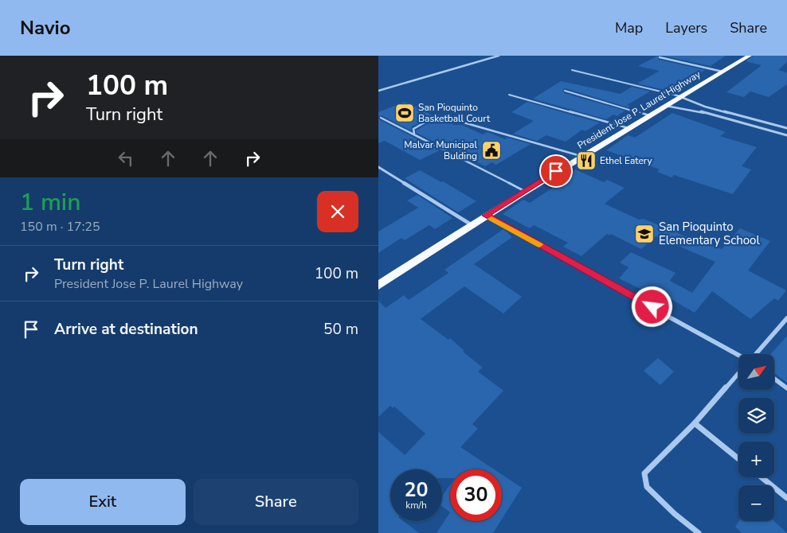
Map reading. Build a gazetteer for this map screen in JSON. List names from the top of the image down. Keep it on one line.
{"streets":{"highway":["President Jose P. Laurel Highway"]},"places":{"sports":["San Pioquinto Basketball Court"],"public building":["Malvar Municipal Bulding"],"restaurant":["Ethel Eatery"],"school or university":["San Pioquinto Elementary School"]},"north":"top right","page":{"header":"Navio","nav":["Map","Layers","Share"],"turn":["100 m","Turn right"],"heading":["1 min","150 m · 17:25"],"list":[{"name":"Turn right","note":"President Jose P. Laurel Highway","value":"100 m"},{"name":"Arrive at destination","value":"50 m"}],"map_buttons":["+","−"],"speed":"20 km/h","limit":"30","buttons":["Exit","Share"]}}
